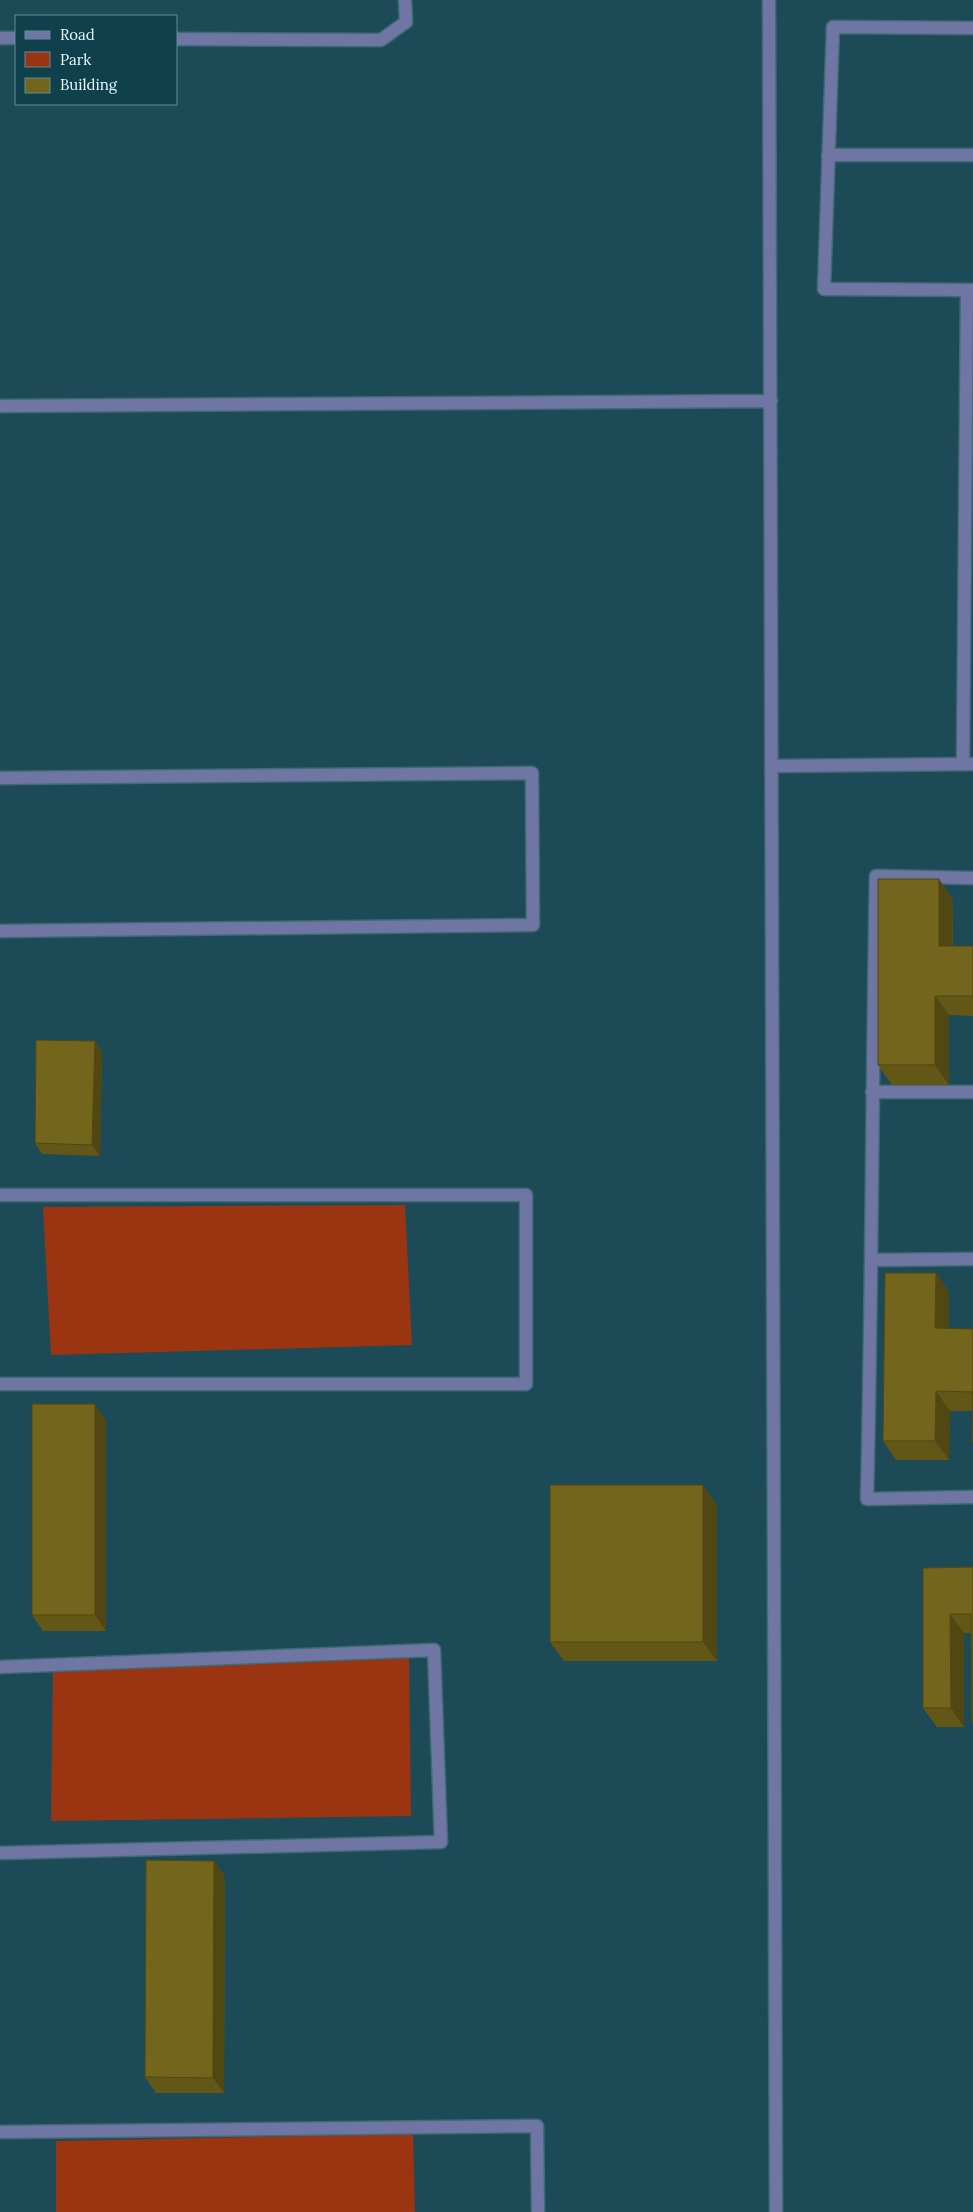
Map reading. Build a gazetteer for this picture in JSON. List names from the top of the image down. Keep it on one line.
{"legend":["Road","Park","Building"]}
